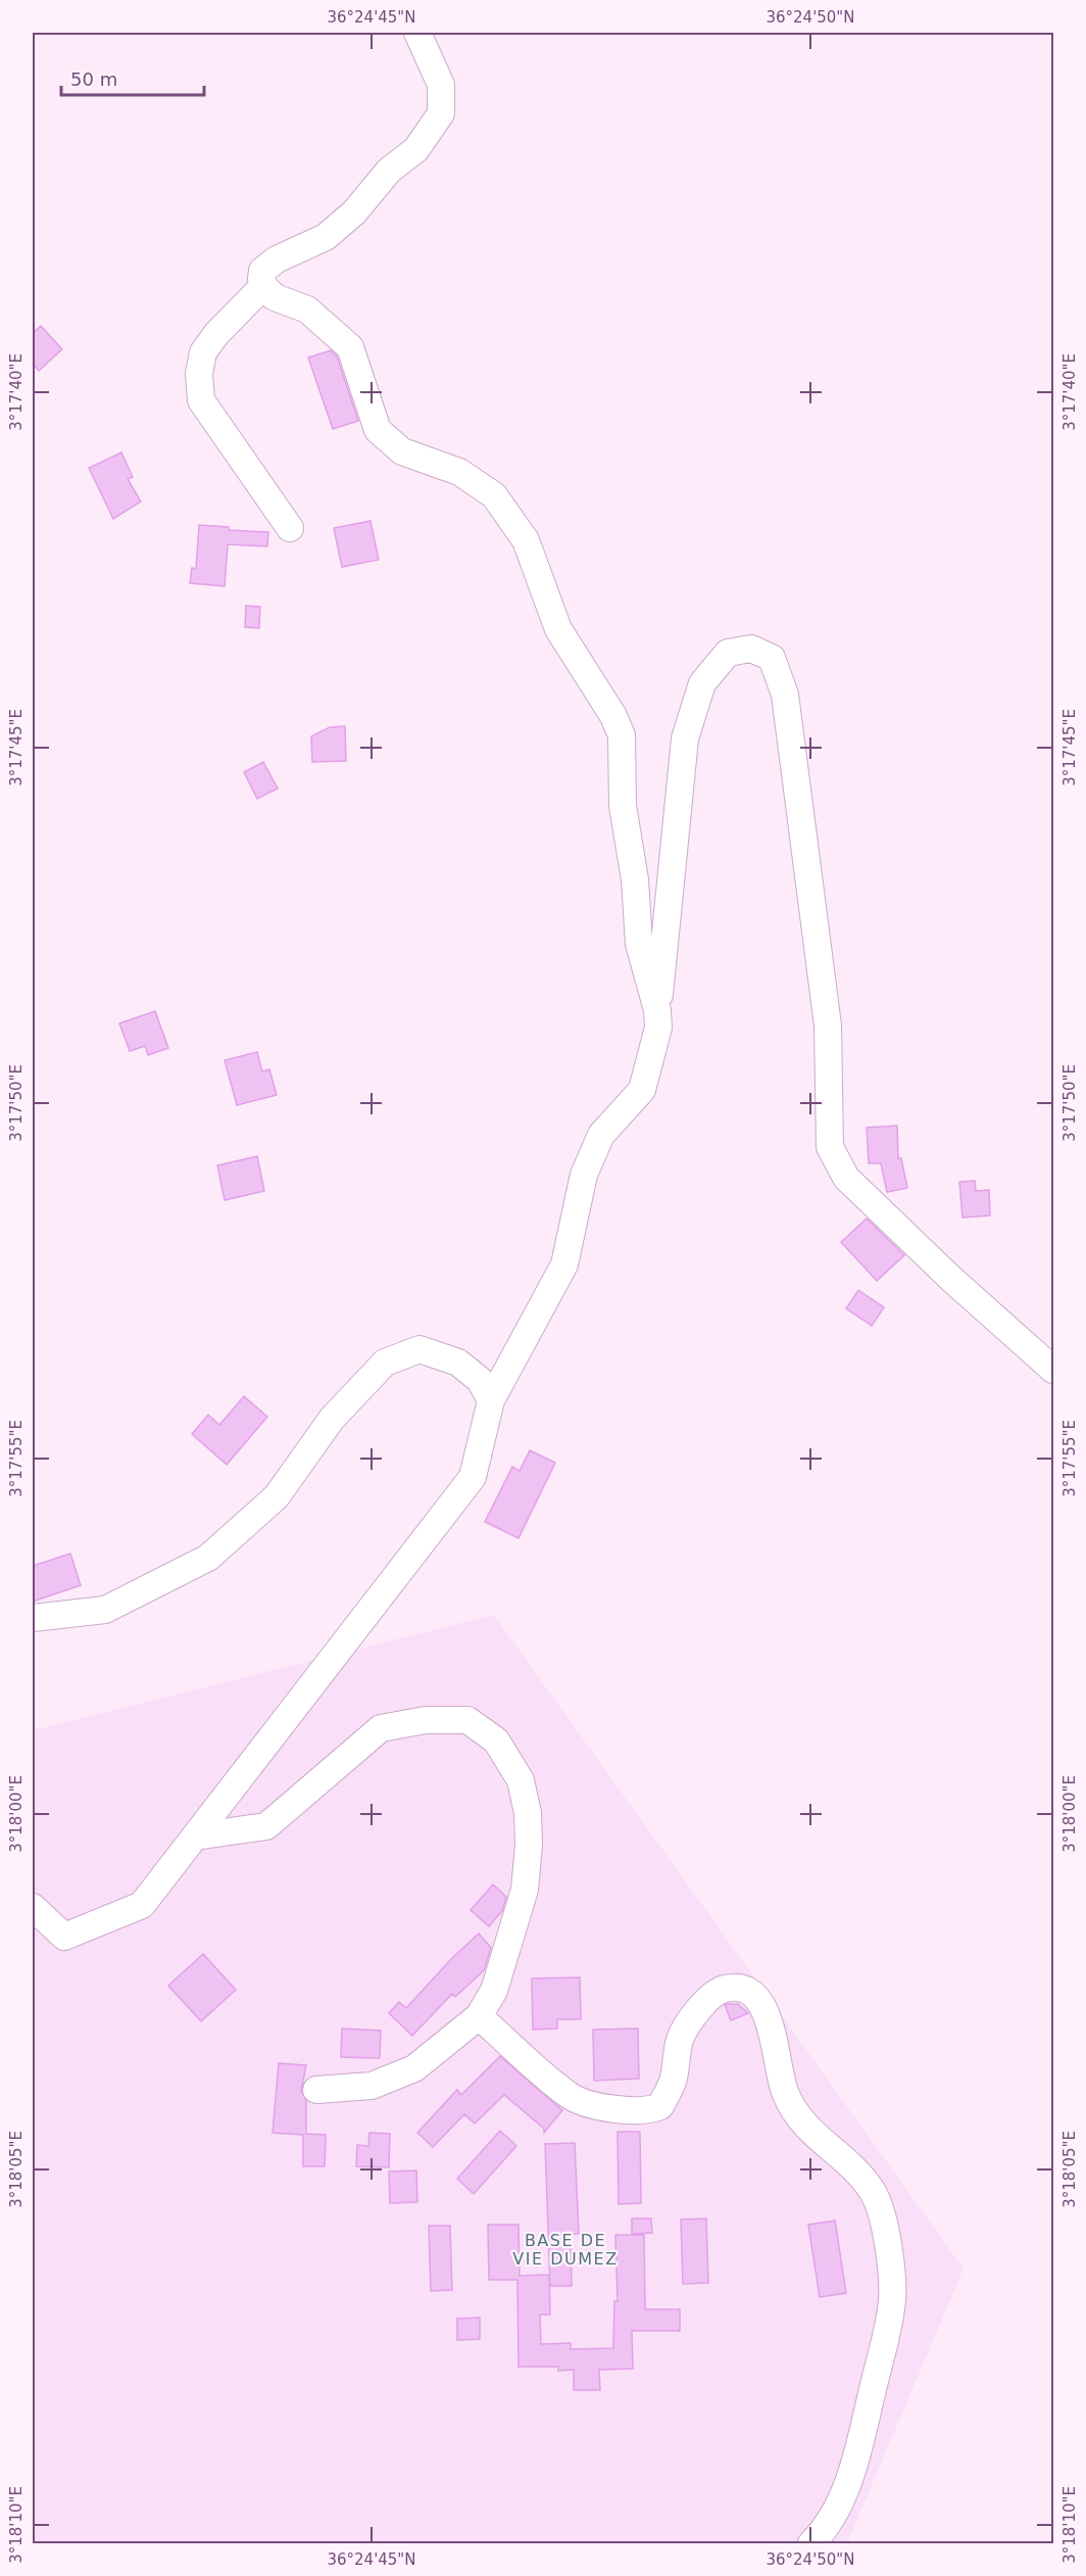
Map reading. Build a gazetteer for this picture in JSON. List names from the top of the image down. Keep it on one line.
{"districts":["BASE DE VIE DUMEZ"],"scale_bar":"50 m","coordinates":["36°24'45\"N","36°24'50\"N","3°17'40\"E","3°17'45\"E","3°17'50\"E","3°17'55\"E","3°18'00\"E","3°18'05\"E","3°18'10\"E"]}
